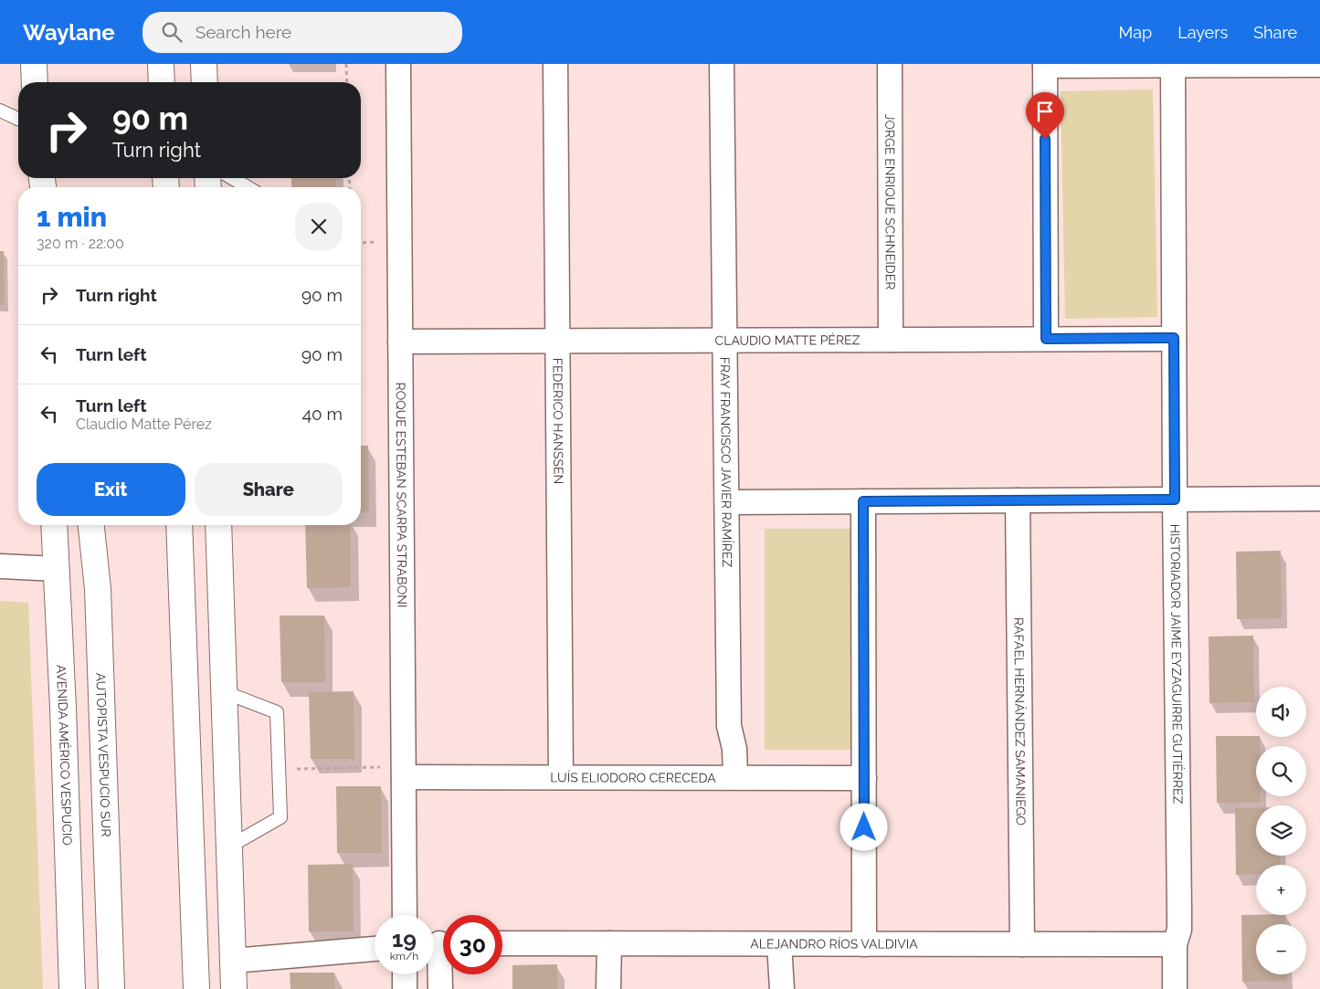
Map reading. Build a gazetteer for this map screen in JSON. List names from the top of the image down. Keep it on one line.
{"streets":{"main road":["AVENIDA AMÉRICO VESPUCIO","AUTOPISTA VESPUCIO SUR"],"street":["JORGE ENRIQUE SCHNEIDER","CLAUDIO MATTE PÉREZ","FEDERICO HANSSEN","FRAY FRANCISCO JAVIER RAMÍREZ","ROQUE ESTEBAN SCARPA STRABONI","HISTORIADOR JAIME EYZAGUIRRE GUTIÉRREZ","RAFAEL HERNÁNDEZ SAMANIEGO","LUÍS ELIODORO CERECEDA","ALEJANDRO RÍOS VALDIVIA"]},"crossings":[["JORGE ENRIQUE SCHNEIDER","CLAUDIO MATTE PÉREZ"],["CLAUDIO MATTE PÉREZ","FEDERICO HANSSEN"],["CLAUDIO MATTE PÉREZ","FRAY FRANCISCO JAVIER RAMÍREZ"],["CLAUDIO MATTE PÉREZ","ROQUE ESTEBAN SCARPA STRABONI"],["CLAUDIO MATTE PÉREZ","HISTORIADOR JAIME EYZAGUIRRE GUTIÉRREZ"],["FEDERICO HANSSEN","LUÍS ELIODORO CERECEDA"],["FRAY FRANCISCO JAVIER RAMÍREZ","LUÍS ELIODORO CERECEDA"],["ROQUE ESTEBAN SCARPA STRABONI","LUÍS ELIODORO CERECEDA"],["HISTORIADOR JAIME EYZAGUIRRE GUTIÉRREZ","ALEJANDRO RÍOS VALDIVIA"],["RAFAEL HERNÁNDEZ SAMANIEGO","ALEJANDRO RÍOS VALDIVIA"]],"page":{"header":"Waylane","search":"Search here","nav":["Map","Layers","Share"],"turn":["90 m","Turn right"],"heading":["1 min","320 m · 22:00"],"list":[{"name":"Turn right","value":"90 m"},{"name":"Turn left","value":"90 m"},{"name":"Turn left","note":"Claudio Matte Pérez","value":"40 m"}],"buttons":["Exit","Share"],"map_buttons":["+","−"],"speed":"19 km/h","limit":"30"}}
